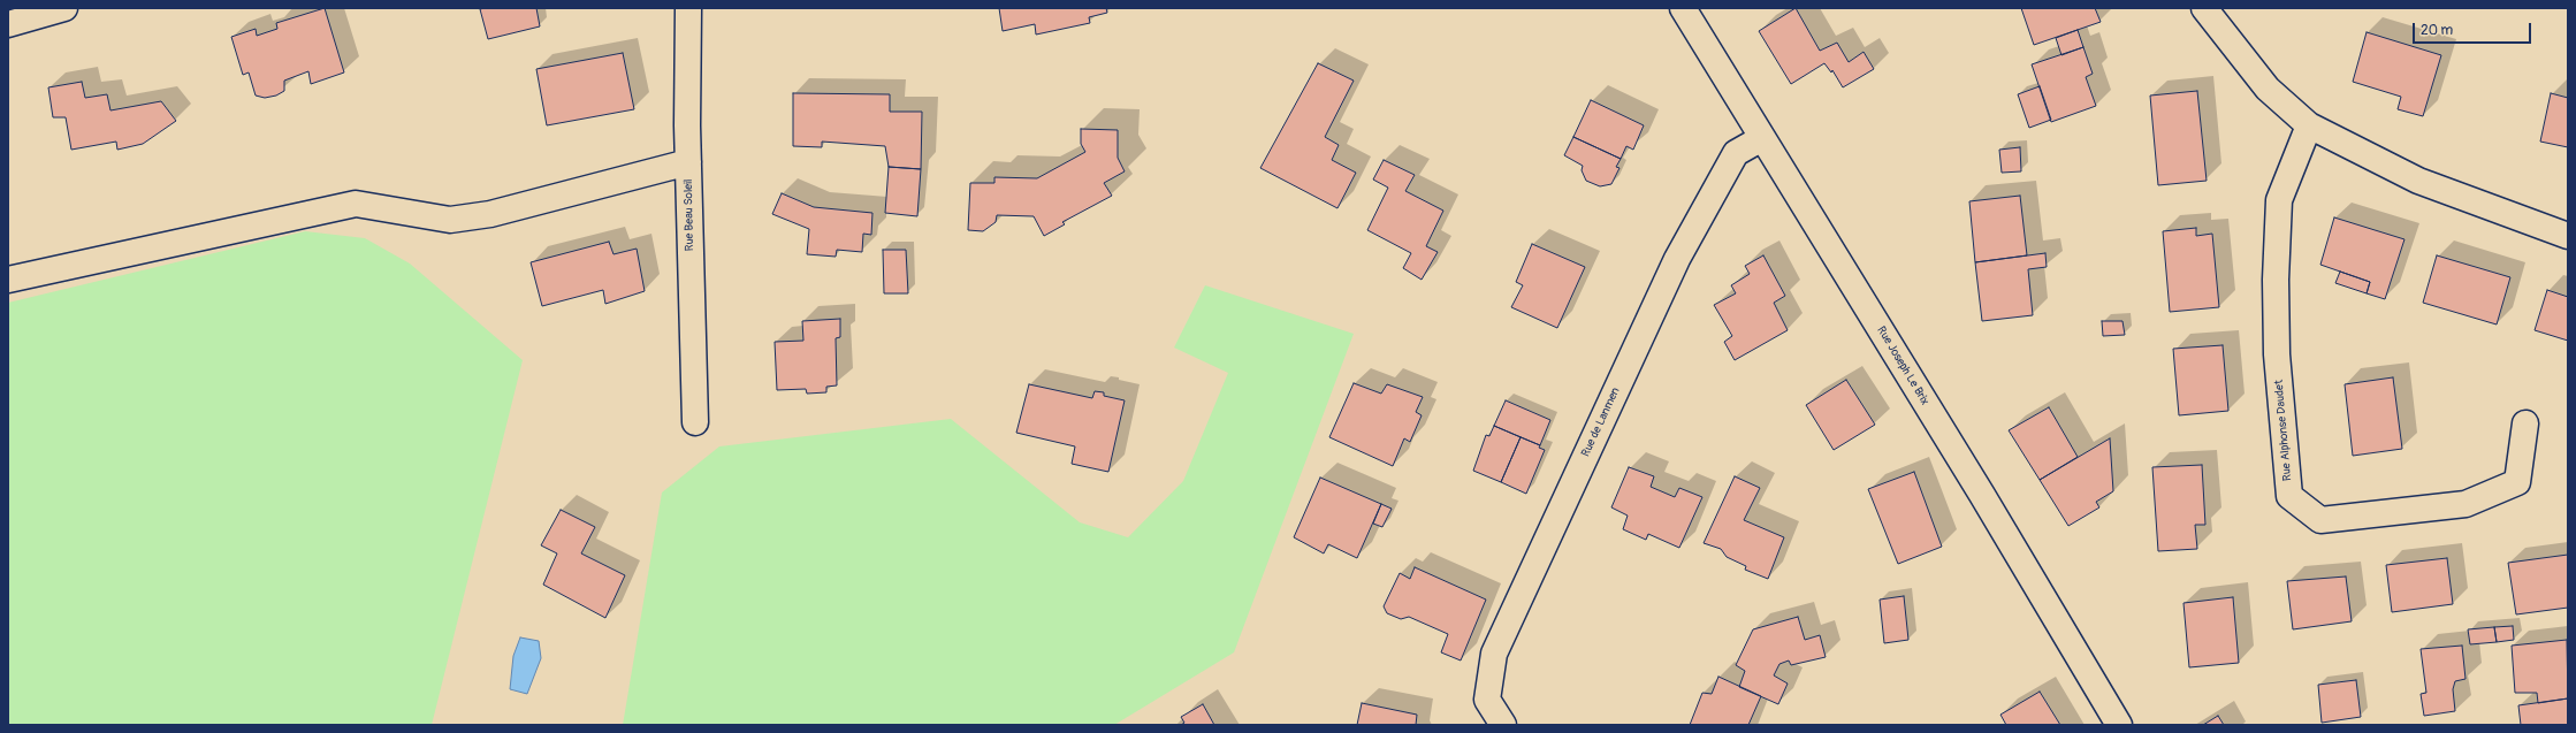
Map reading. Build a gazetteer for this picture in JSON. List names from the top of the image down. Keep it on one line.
{"streets":{"street":["Rue Beau Soleil","Rue Joseph Le Brix","Rue de Lanmen","Rue Alphonse Daudet"]},"crossings":[["Rue Joseph Le Brix","Rue de Lanmen"]],"scale_bar":"20 m"}
